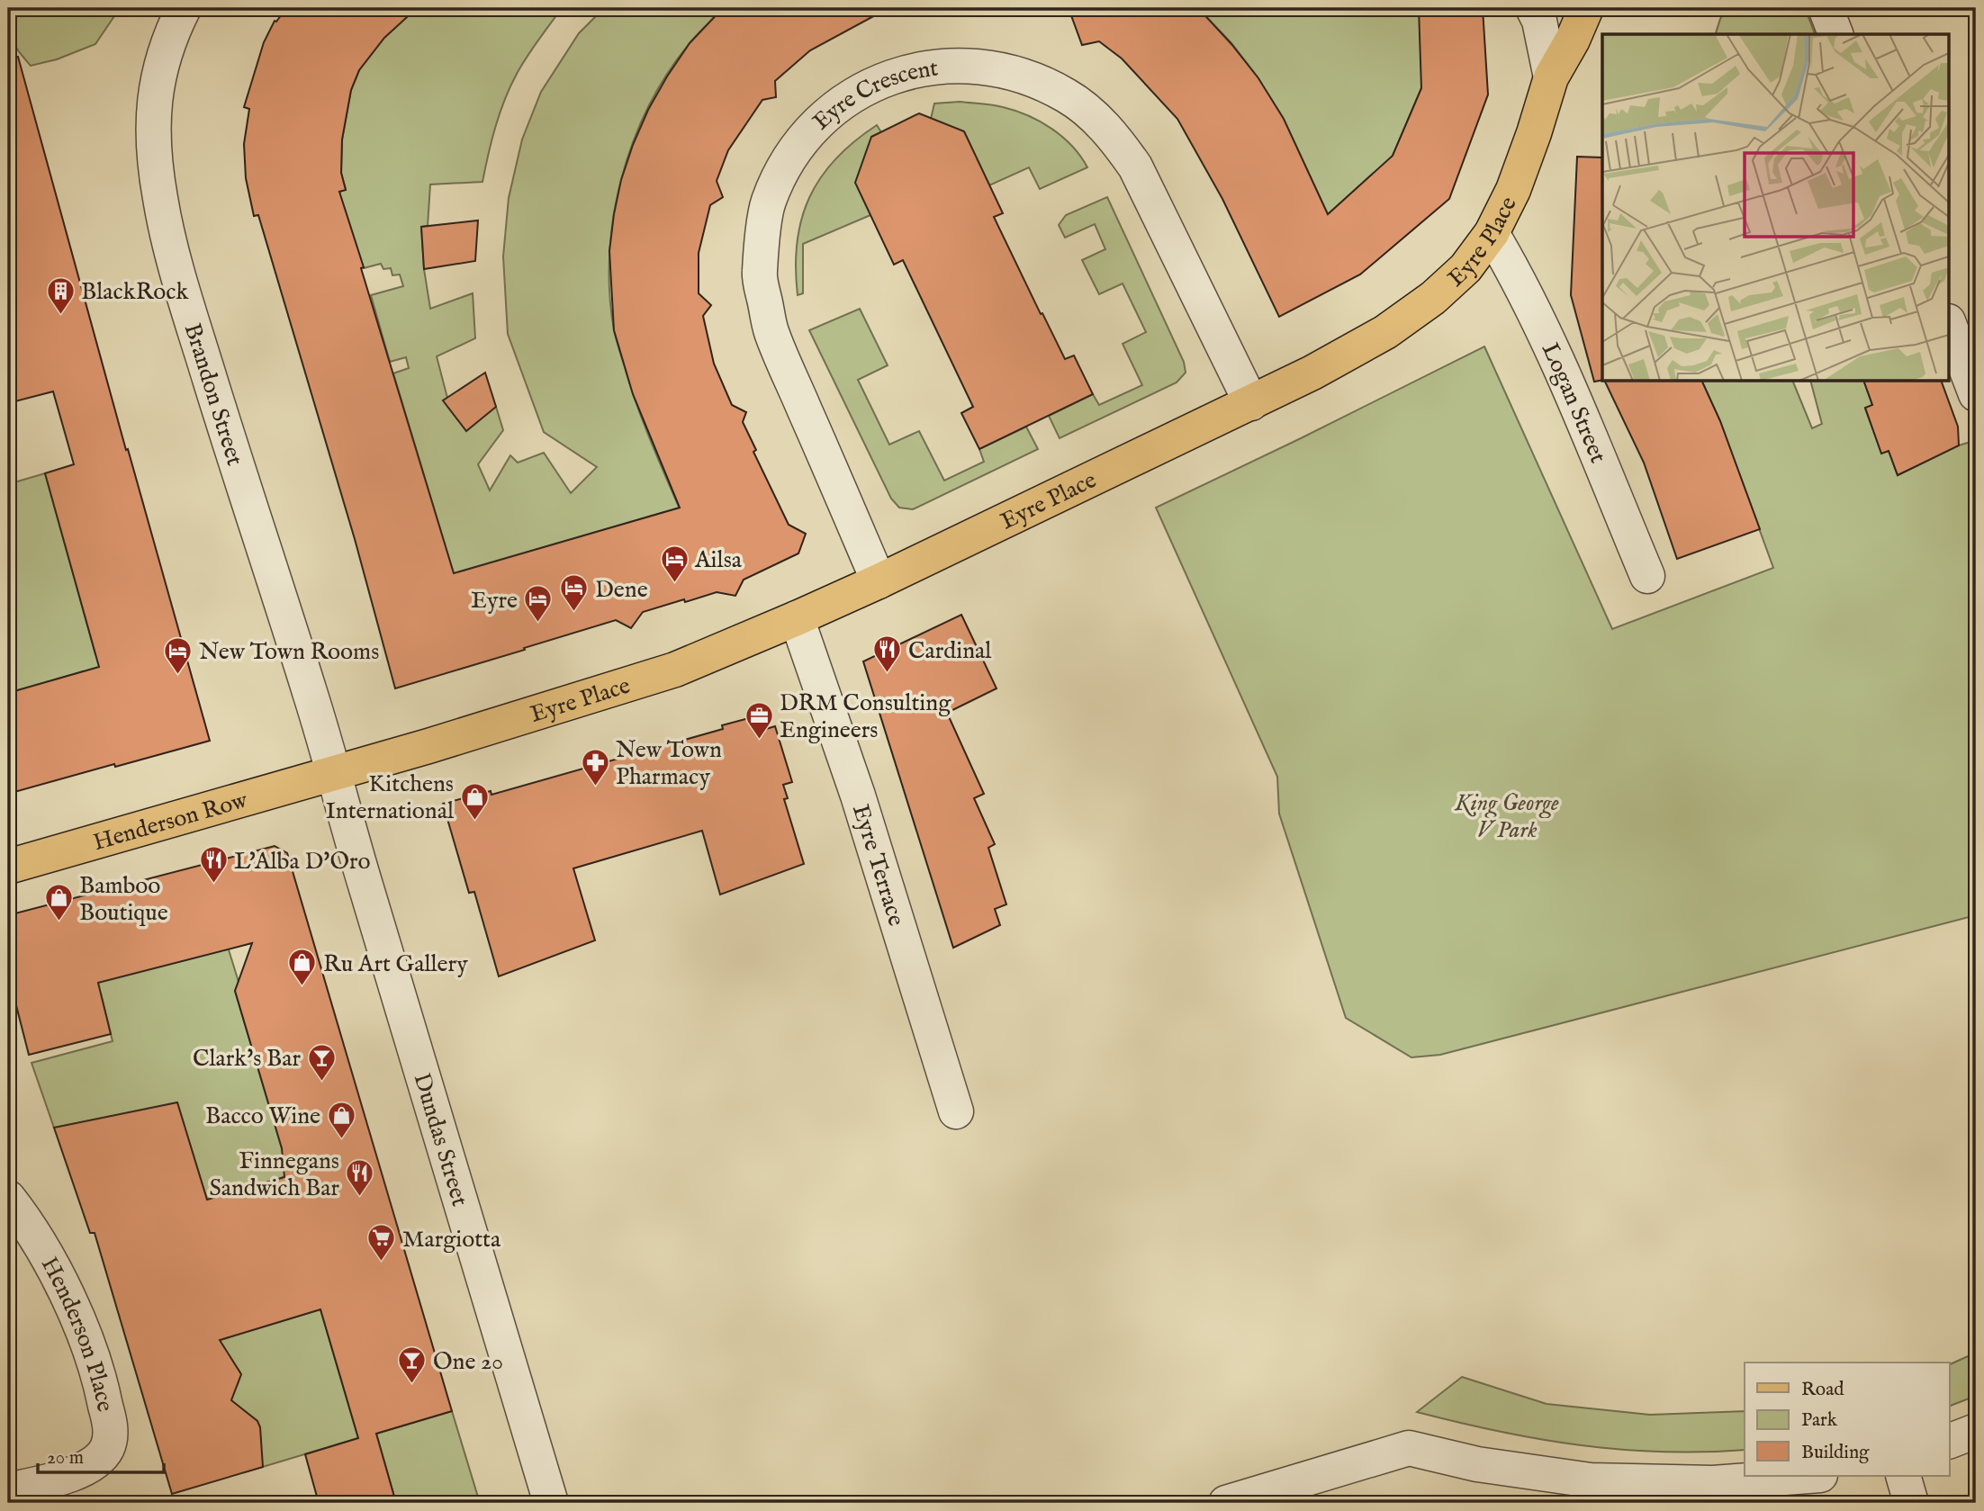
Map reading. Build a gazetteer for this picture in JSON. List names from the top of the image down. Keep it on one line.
{"streets":{"main road":["Eyre Place","Henderson Row"],"street":["Eyre Crescent","Brandon Street","Logan Street","Eyre Terrace","Dundas Street","Henderson Place"]},"crossings":[["Eyre Crescent","Eyre Place"],["Eyre Place","Brandon Street"],["Eyre Place","Logan Street"],["Eyre Place","Henderson Row"],["Eyre Place","Eyre Terrace"],["Eyre Place","Dundas Street"],["Brandon Street","Henderson Row"],["Brandon Street","Dundas Street"],["Henderson Row","Dundas Street"]],"parks":["King George V Park"],"places":{"building":["BlackRock"],"hotel":["Ailsa","Dene","Eyre","New Town Rooms"],"restaurant":["Cardinal","L'Alba D'Oro","Finnegans Sandwich Bar"],"office":["DRM Consulting Engineers"],"pharmacy":["New Town Pharmacy"],"shop":["Kitchens International","Bamboo Boutique","Ru Art Gallery","Bacco Wine"],"bar":["Clark's Bar","One 20"],"supermarket":["Margiotta"]},"legend":["Road","Park","Building"],"scale_bar":"20 m"}
